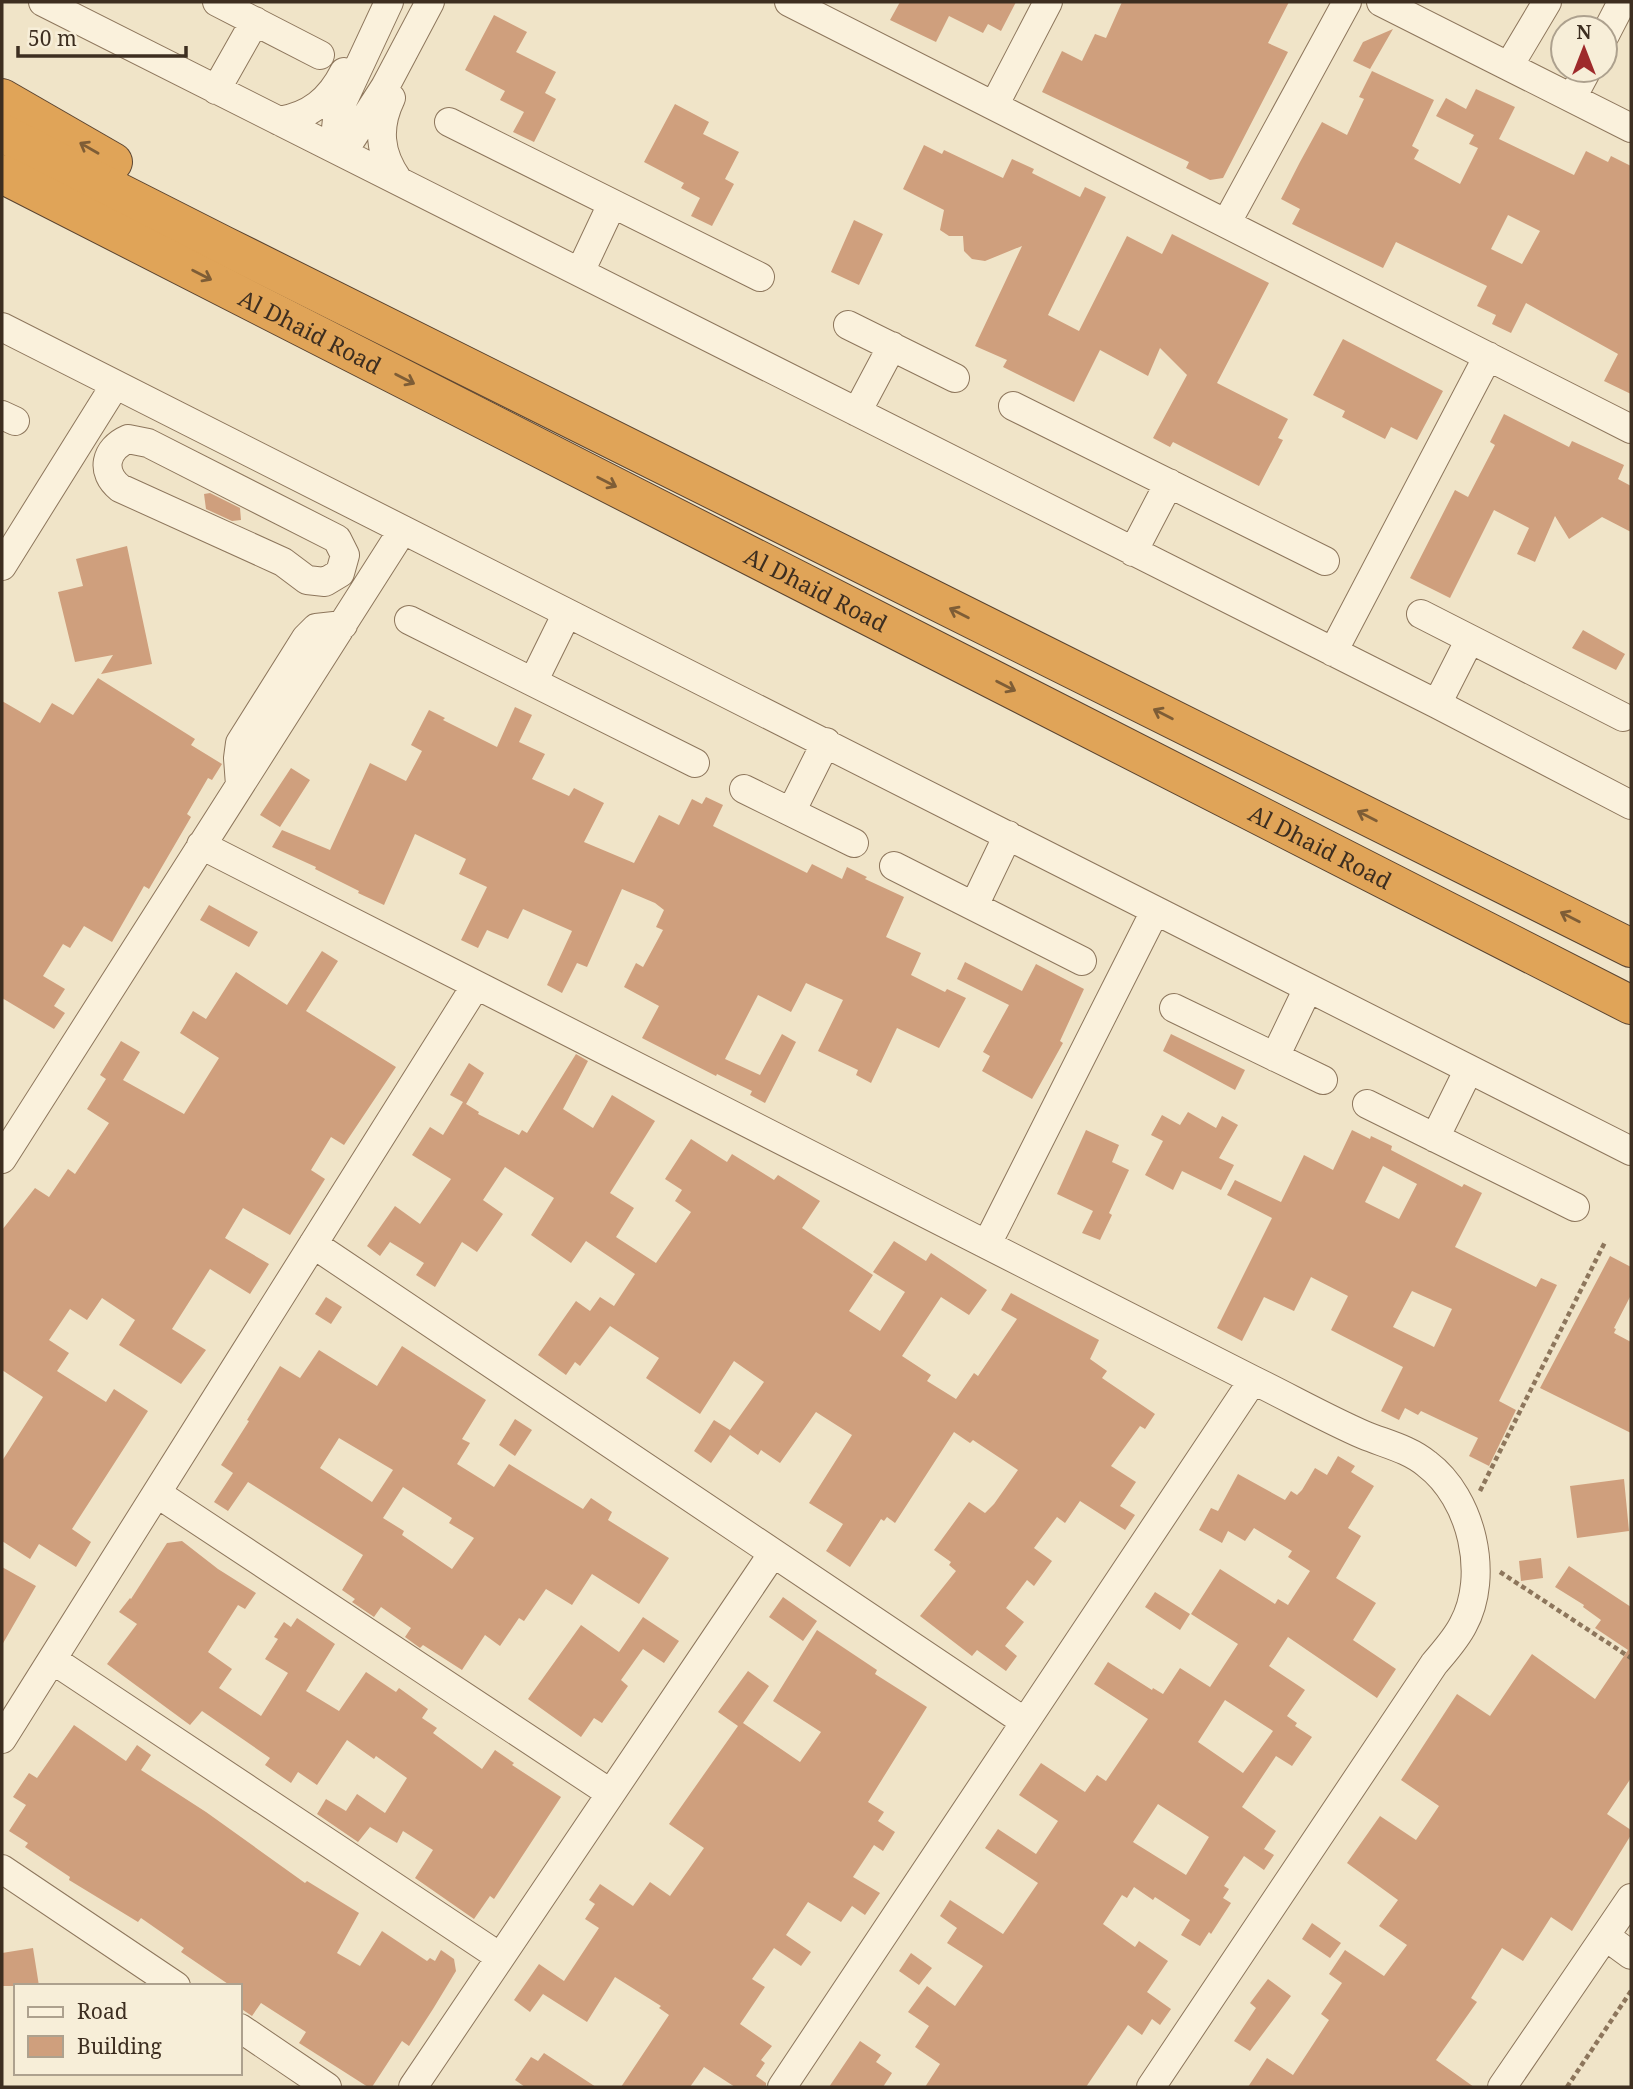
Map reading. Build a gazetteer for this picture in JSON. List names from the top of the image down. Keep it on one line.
{"streets":{"highway":["Al Dhaid Road"]},"legend":["Road","Building"],"scale_bar":"50 m","north":"top"}
